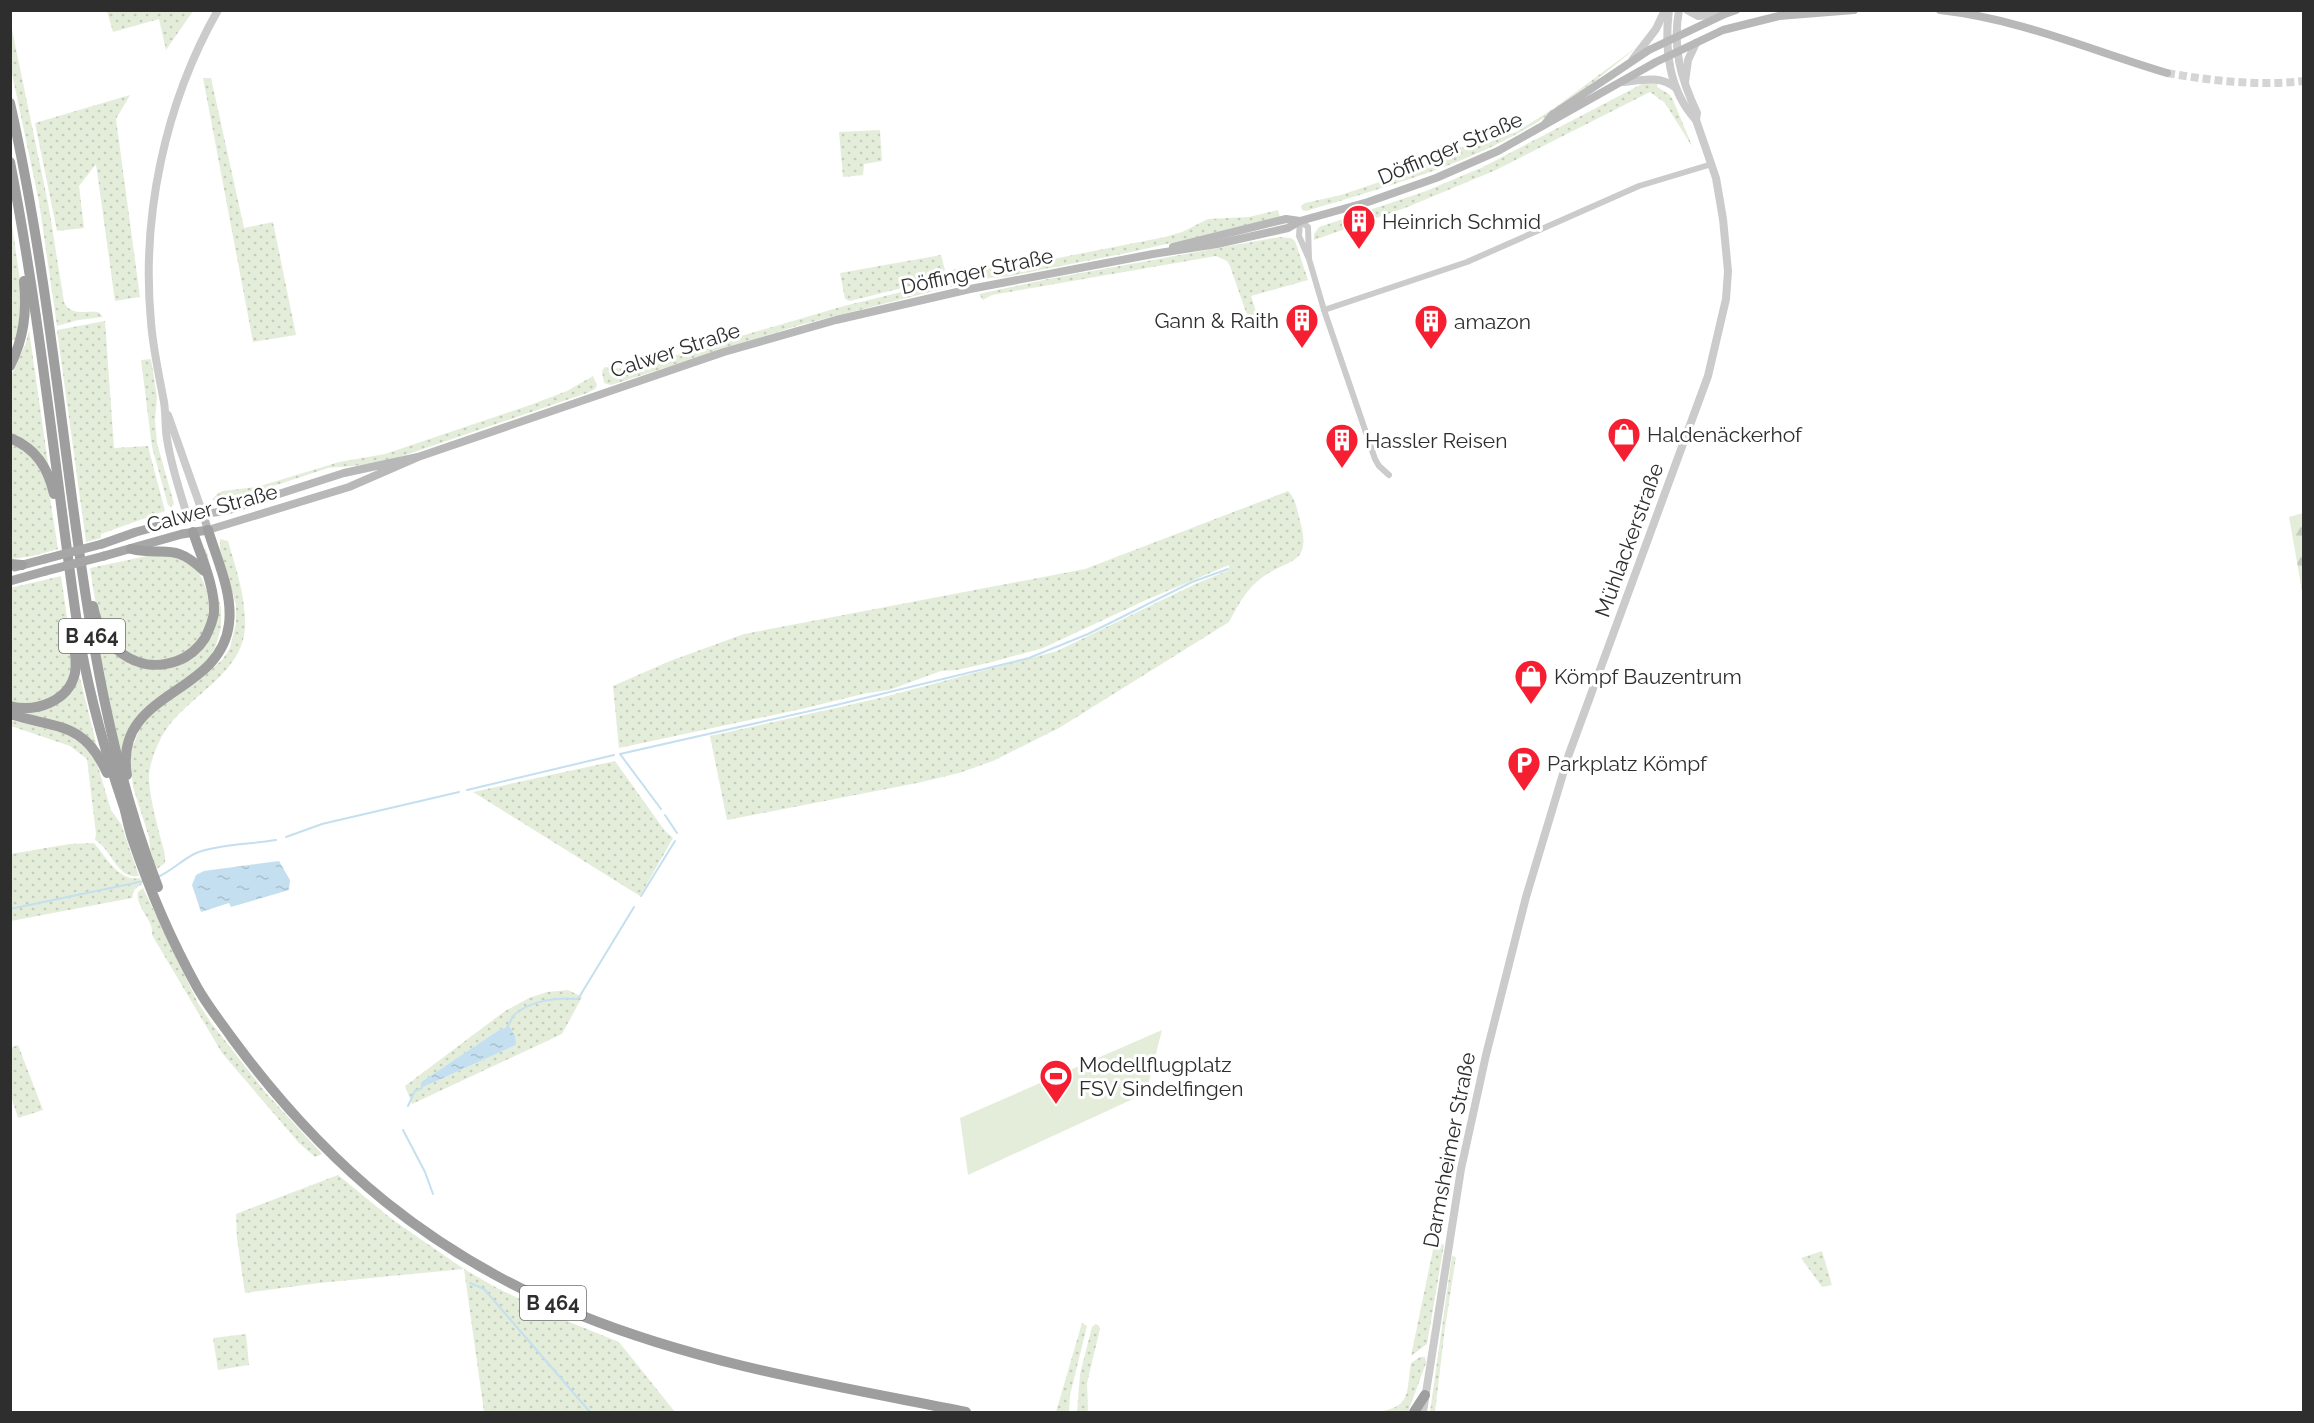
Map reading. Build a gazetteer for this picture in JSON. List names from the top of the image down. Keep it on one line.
{"streets":{"highway":["B 464"],"main road":["Döffinger Straße","Calwer Straße"],"street":["Mühlackerstraße","Darmsheimer Straße"]},"crossings":[["Döffinger Straße","Calwer Straße"],["Döffinger Straße","Mühlackerstraße"],["Mühlackerstraße","Darmsheimer Straße"]],"places":{"building":["Heinrich Schmid","Gann & Raith","amazon","Hassler Reisen"],"shop":["Haldenäckerhof","Kömpf Bauzentrum"],"parking":["Parkplatz Kömpf"],"sports":["Modellflugplatz FSV Sindelfingen"]}}
